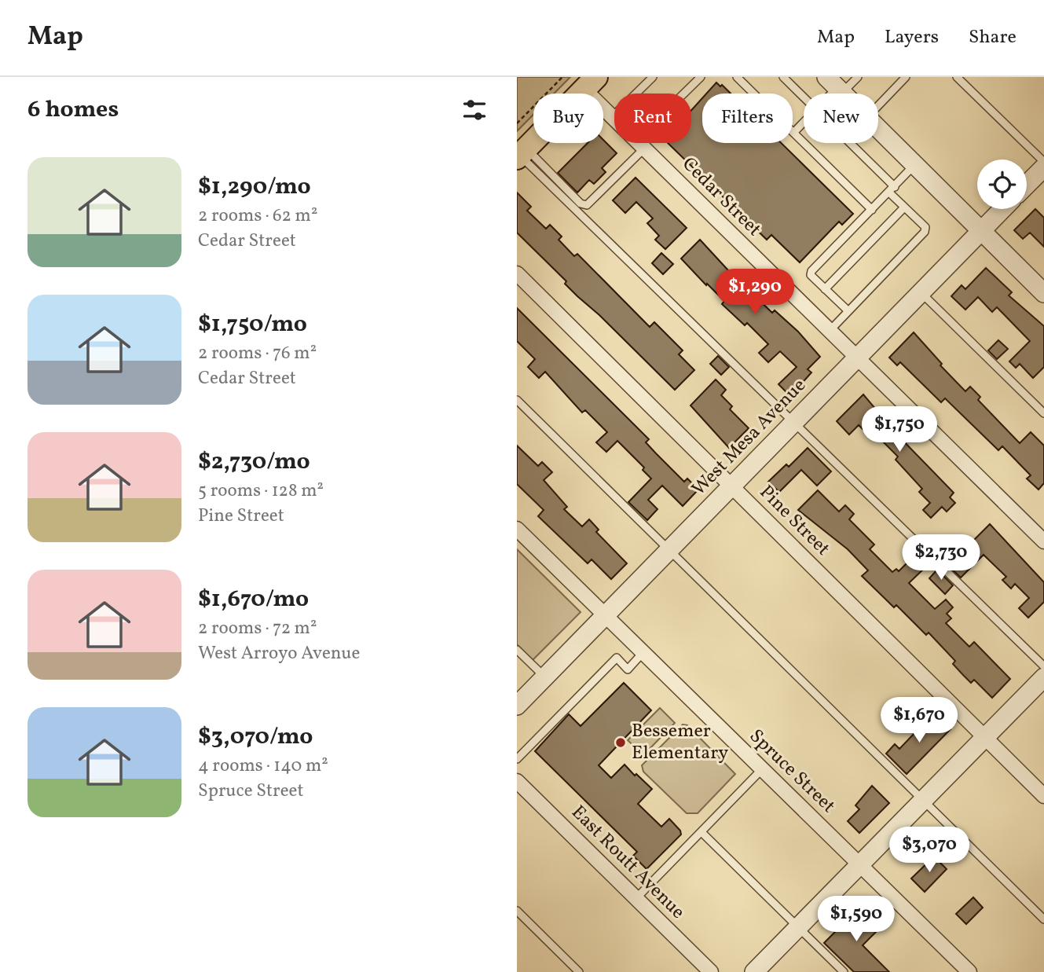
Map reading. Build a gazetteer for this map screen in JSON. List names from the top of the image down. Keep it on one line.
{"streets":{"street":["Cedar Street","West Mesa Avenue","Pine Street","Spruce Street","East Routt Avenue"]},"crossings":[["Cedar Street","West Mesa Avenue"],["West Mesa Avenue","Pine Street"],["West Mesa Avenue","Spruce Street"]],"places":["Bessemer Elementary"],"page":{"header":"Map","nav":["Map","Layers","Share"],"heading":"6 homes","chip":["Buy","Rent","Filters","New"],"list":[{"name":"$1,290/mo","note":"2 rooms · 62 m² · Cedar Street"},{"name":"$1,750/mo","note":"2 rooms · 76 m² · Cedar Street"},{"name":"$2,730/mo","note":"5 rooms · 128 m² · Pine Street"},{"name":"$1,670/mo","note":"2 rooms · 72 m² · West Arroyo Avenue"},{"name":"$3,070/mo","note":"4 rooms · 140 m² · Spruce Street"}],"price":["$1,290","$1,750","$2,730","$1,670","$3,070","$1,590"]}}
